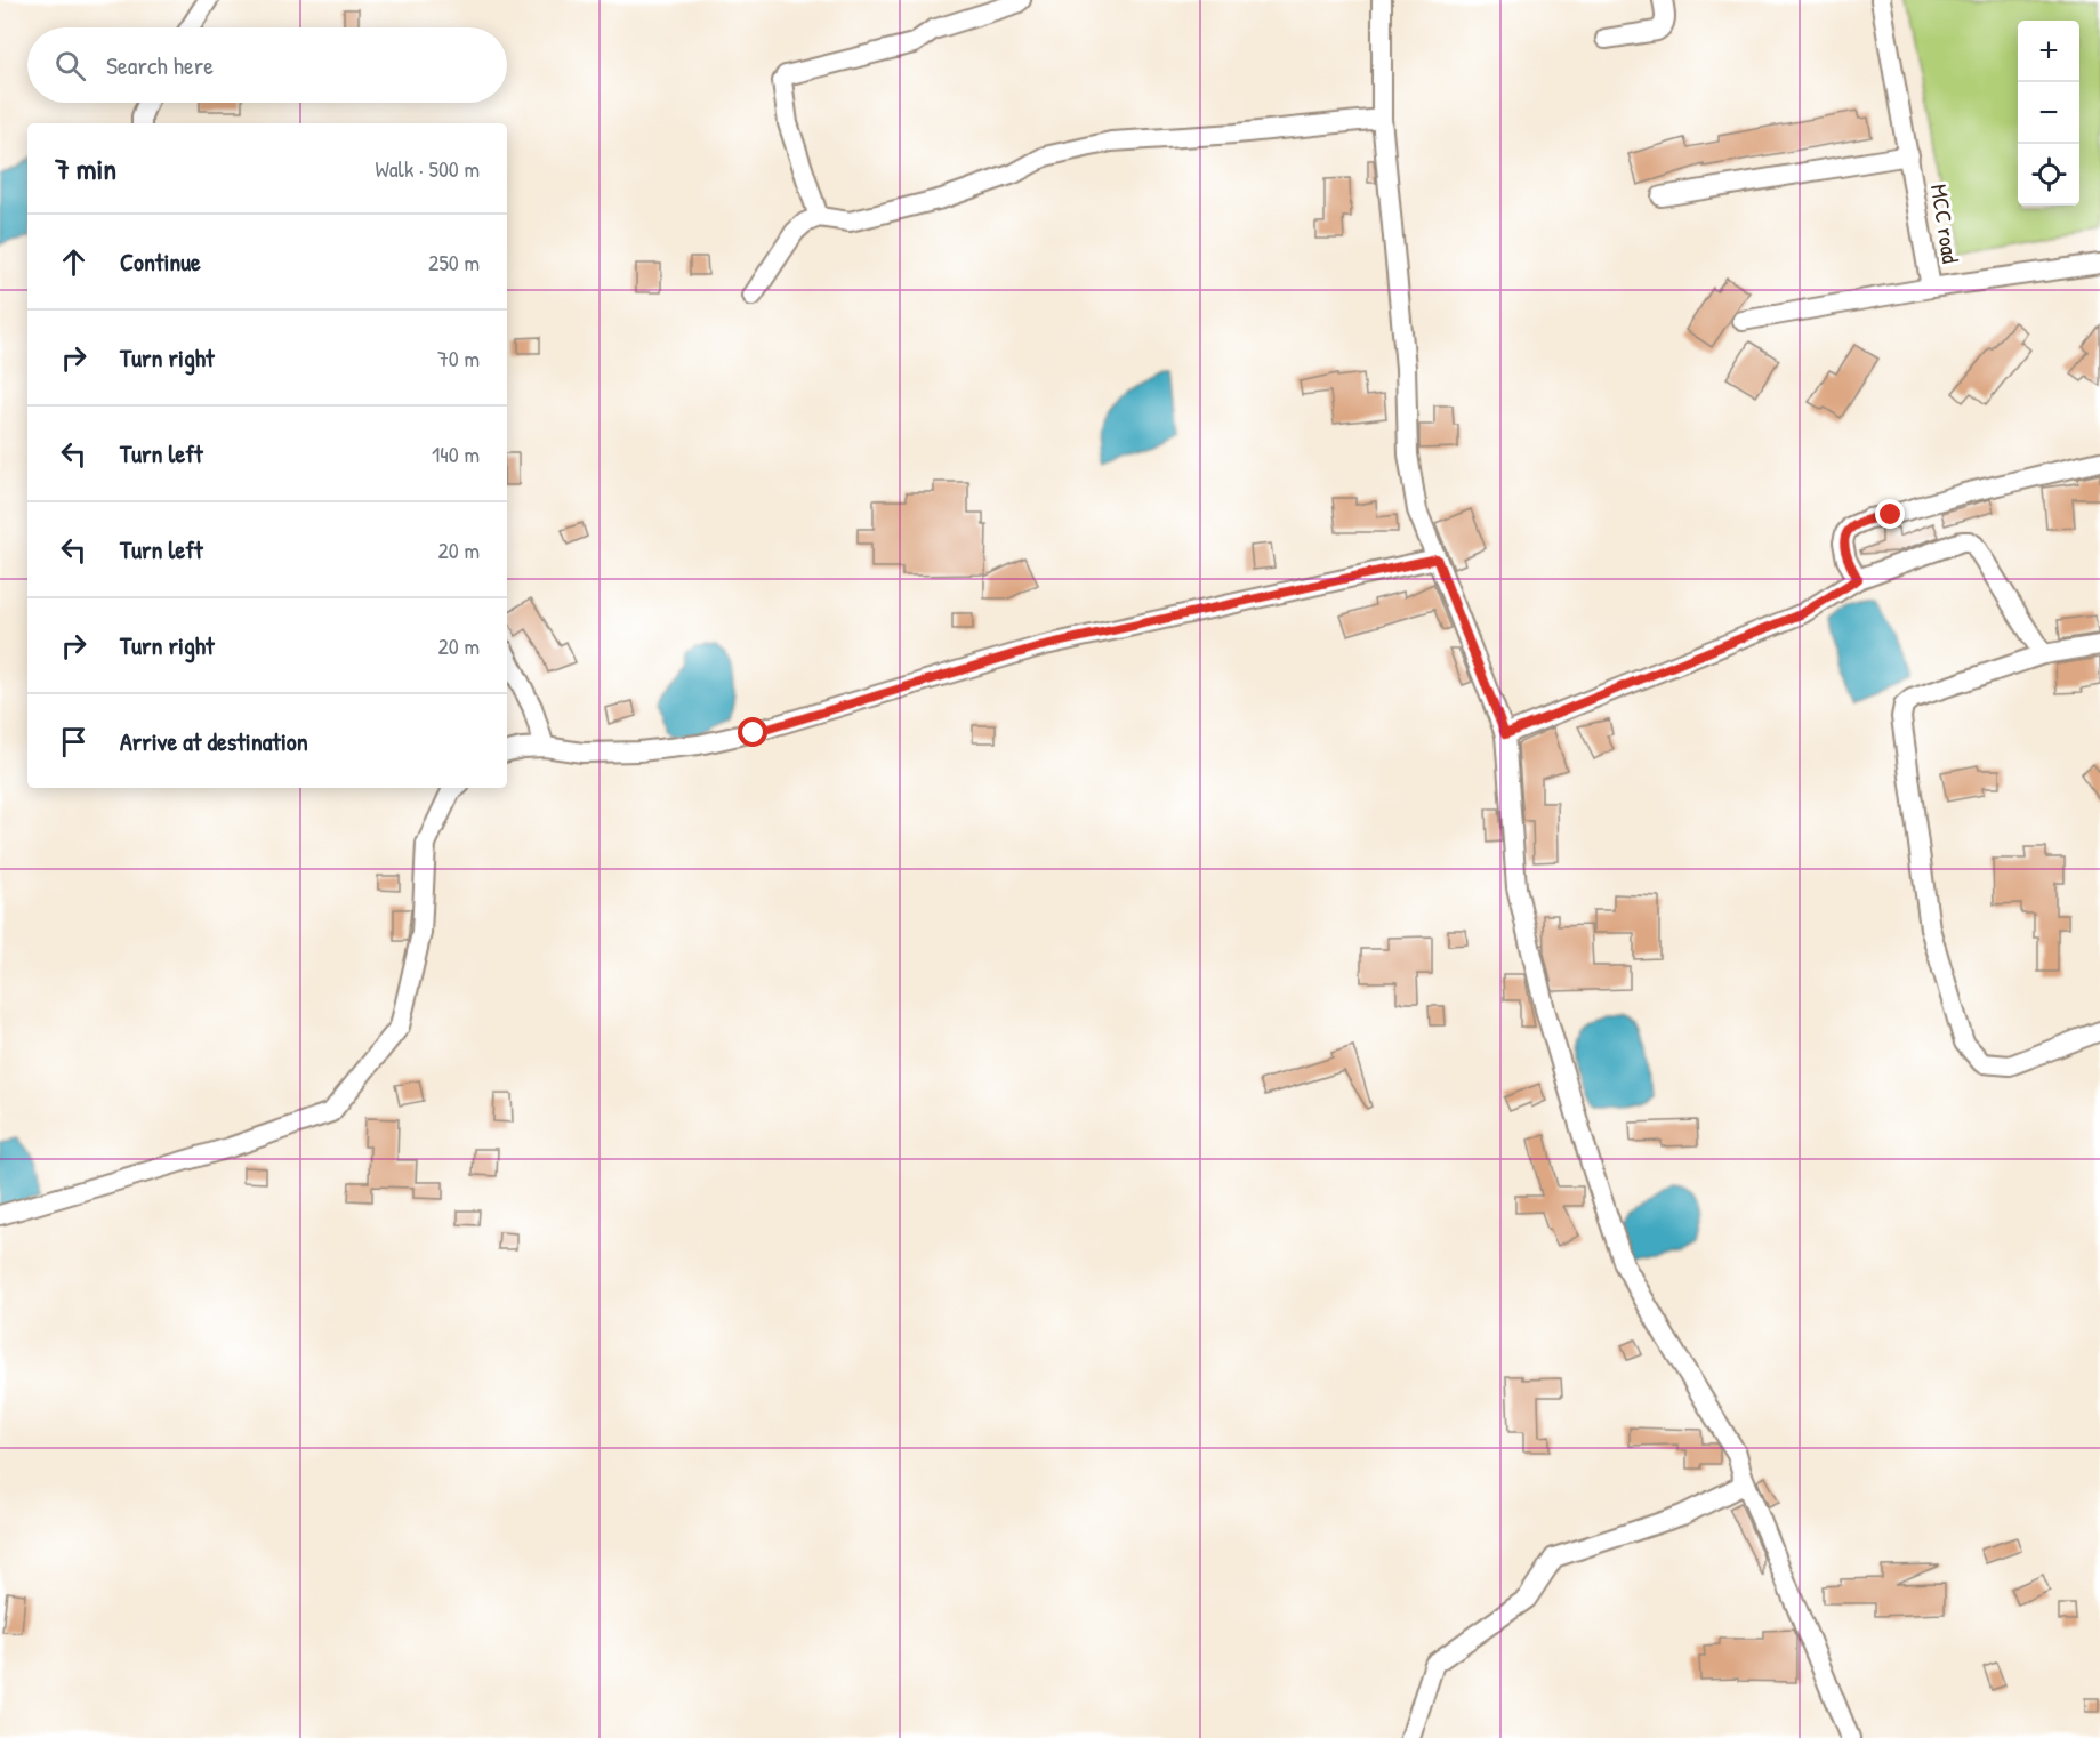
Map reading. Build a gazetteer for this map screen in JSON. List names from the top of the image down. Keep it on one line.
{"streets":{"street":["MCC road"]},"page":{"map_buttons":["+","−"],"search":"Search here","heading":["7 min","Walk · 500 m"],"list":[["Continue","250 m"],["Turn right","70 m"],["Turn left","140 m"],["Turn left","20 m"],["Turn right","20 m"],"Arrive at destination"]}}
